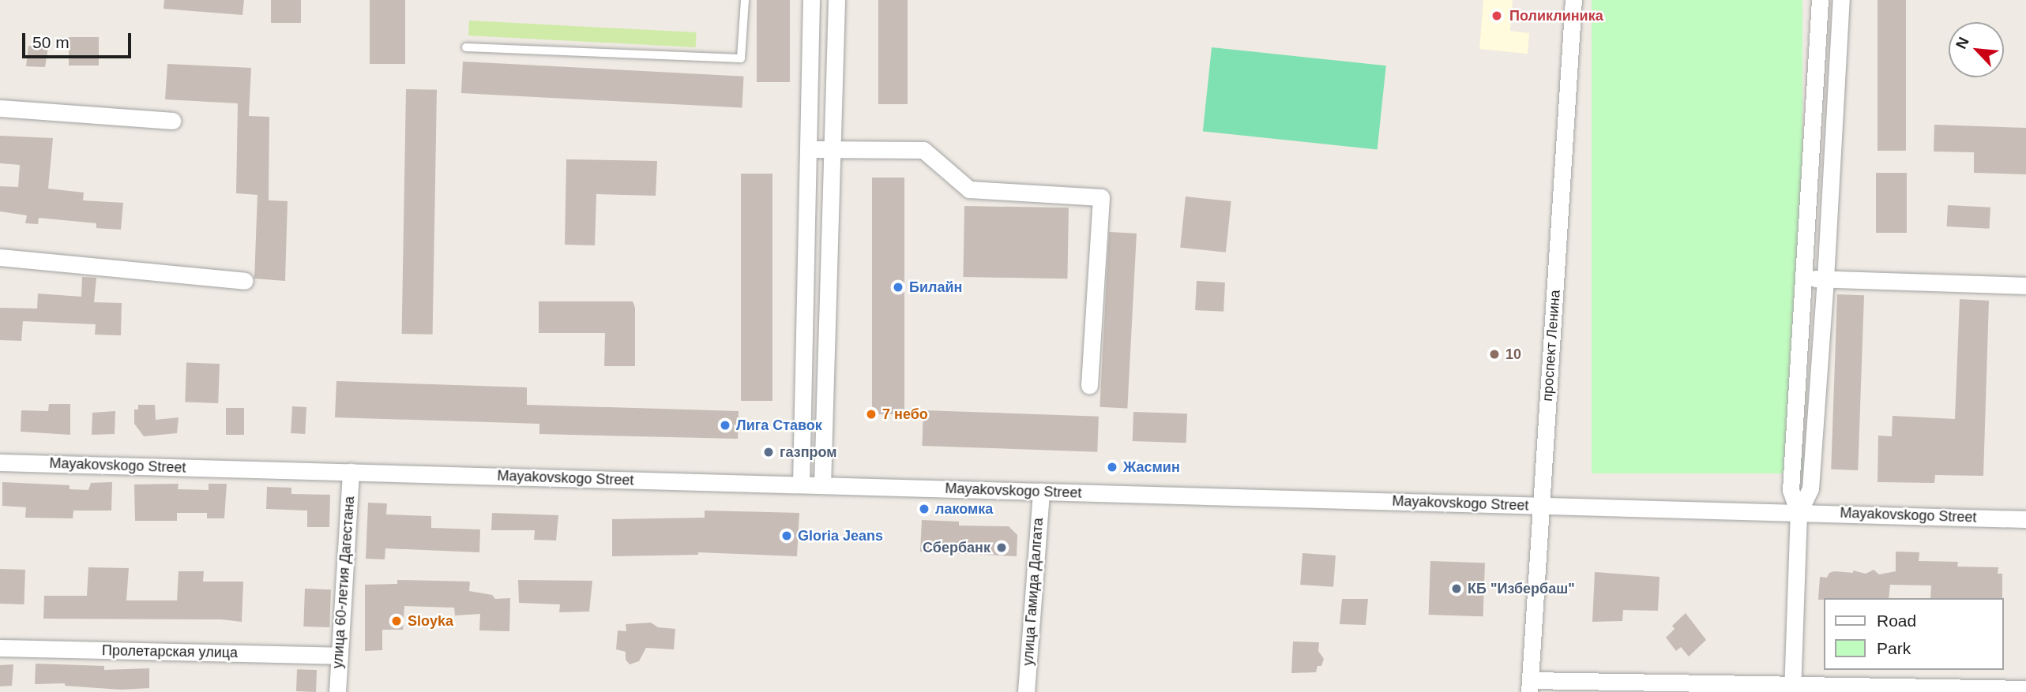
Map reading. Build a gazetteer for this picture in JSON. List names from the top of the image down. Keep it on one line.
{"streets":{"street":["проспект Ленина","Mayakovskogo Street","улица 60-летия Дагестана","улица Гамида Далгата","Пролетарская улица"]},"crossings":[["проспект Ленина","Mayakovskogo Street"],["Mayakovskogo Street","улица 60-летия Дагестана"],["Mayakovskogo Street","улица Гамида Далгата"],["улица 60-летия Дагестана","Пролетарская улица"]],"places":["Поликлиника","Билайн","10","7 небо","Лига Ставок","газпром","Жасмин","лакомка","Gloria Jeans","Сбербанк","КБ \"Избербаш\"","Sloyka"],"legend":["Road","Park"],"scale_bar":"50 m","north":"top left"}
